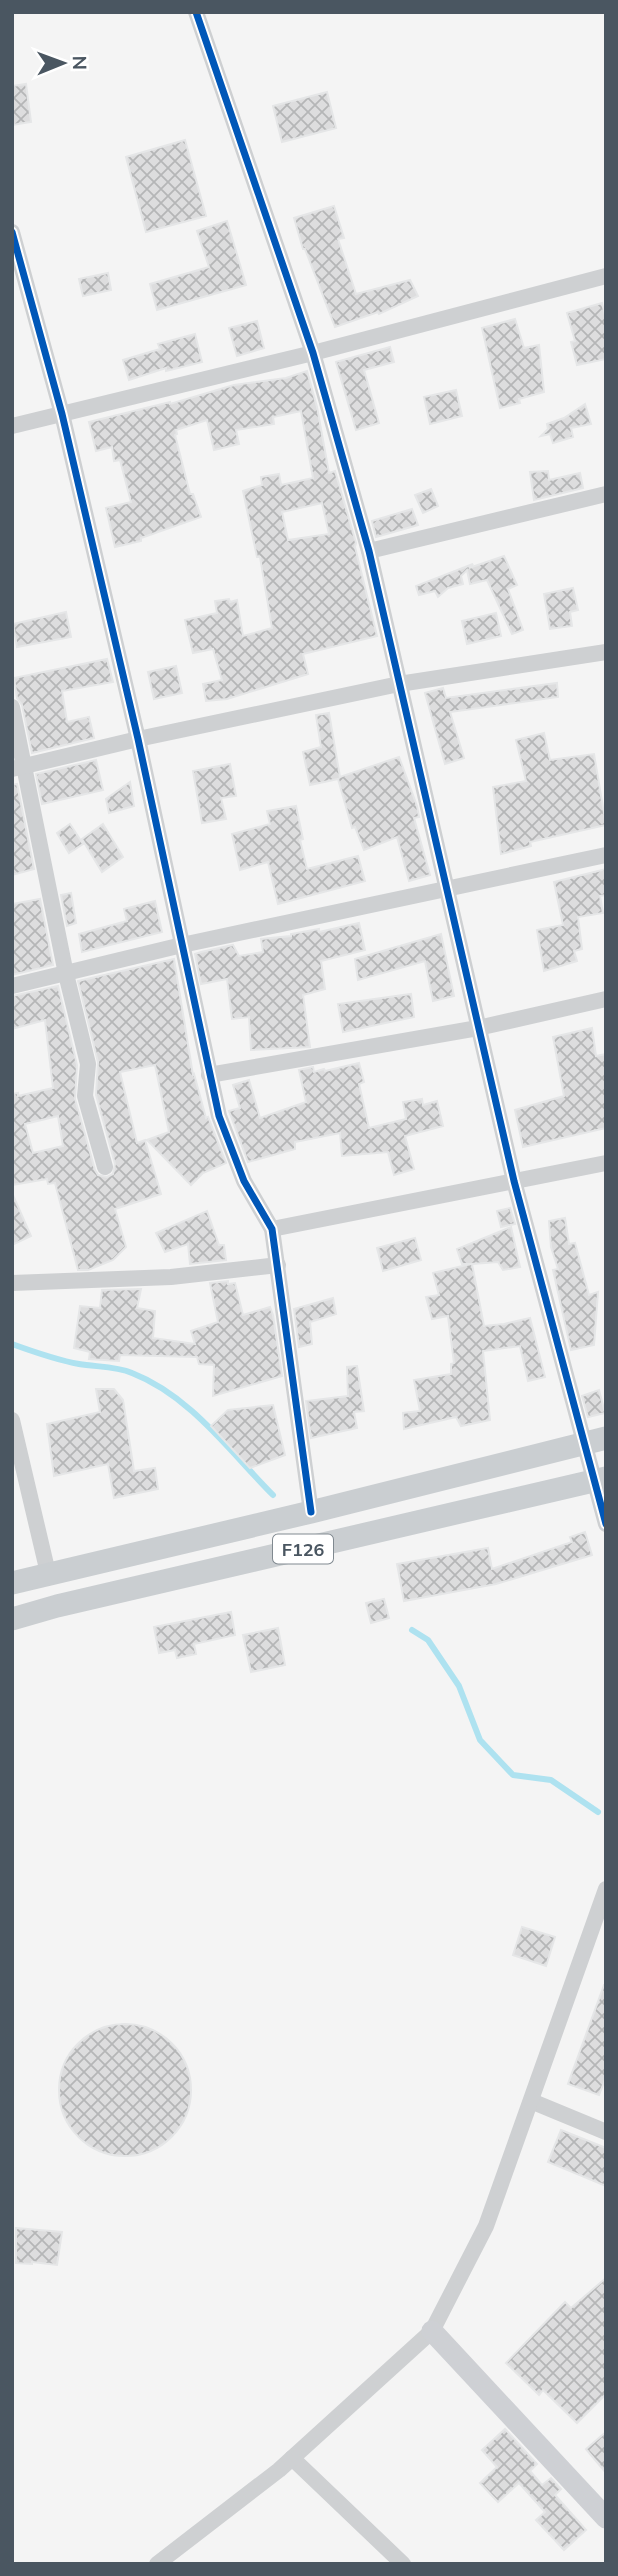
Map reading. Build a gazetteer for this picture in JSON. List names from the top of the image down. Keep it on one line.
{"streets":{"main road":["F126"]},"north":"right"}
